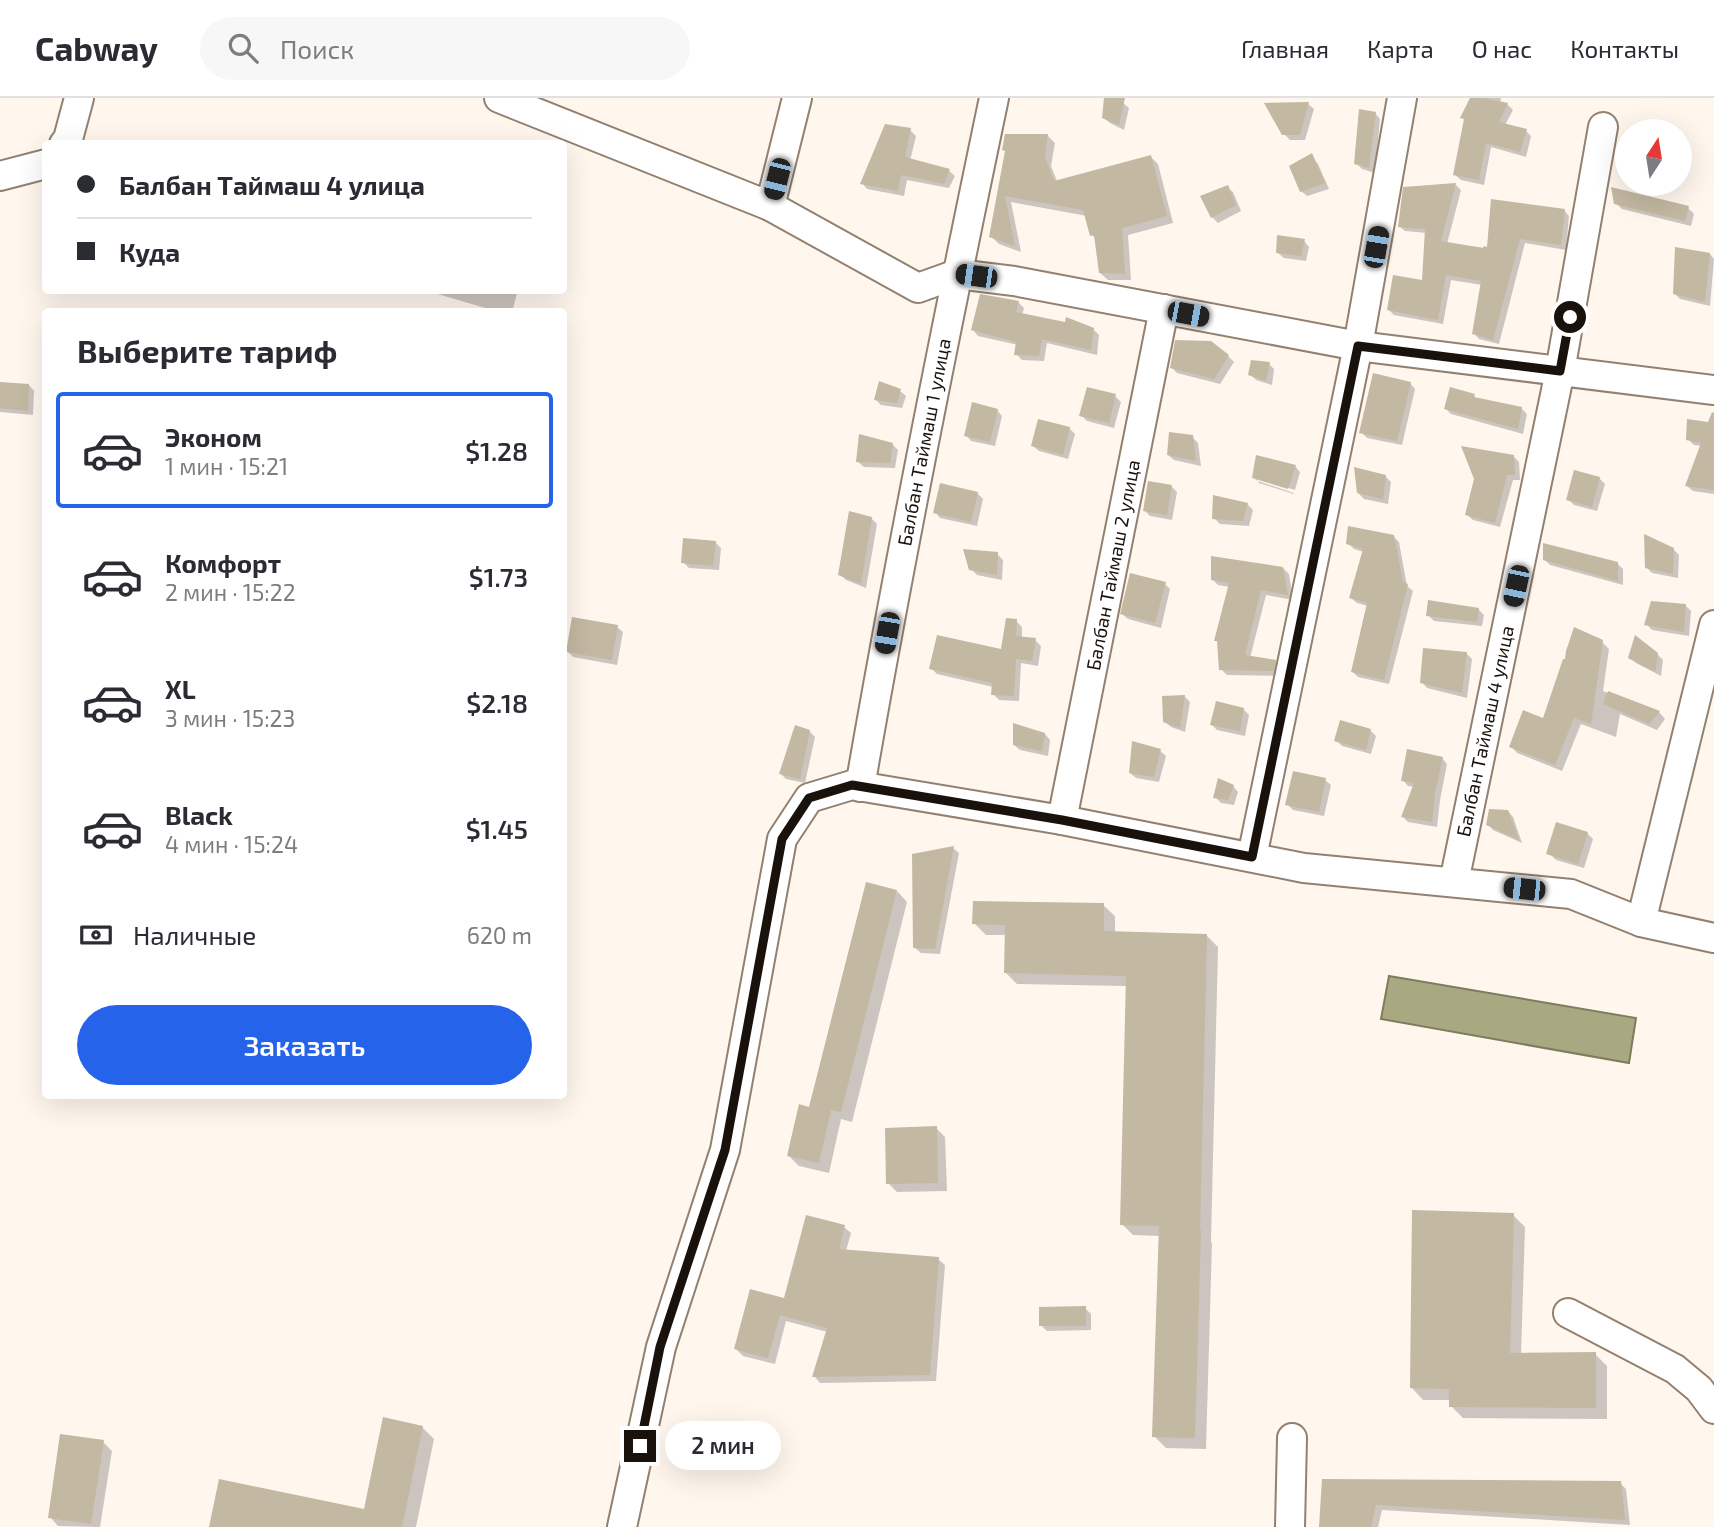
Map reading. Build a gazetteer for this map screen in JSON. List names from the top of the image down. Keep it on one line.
{"streets":{"street":["Балбан Таймаш 1 улица","Балбан Таймаш 2 улица","Балбан Таймаш 4 улица"]},"north":"top","page":{"header":"Cabway","search":"Поиск","nav":["Главная","Карта","О нас","Контакты"],"banner":["Балбан Таймаш 4 улица","Куда"],"heading":"Выберите тариф","list":[{"name":"Эконом","note":"1 мин · 15:21","value":"$1.28"},{"name":"Комфорт","note":"2 мин · 15:22","value":"$1.73"},{"name":"XL","note":"3 мин · 15:23","value":"$2.18"},{"name":"Black","note":"4 мин · 15:24","value":"$1.45"}],"pay":["Наличные","620 m"],"buttons":"Заказать","bubble":"2 мин"}}
